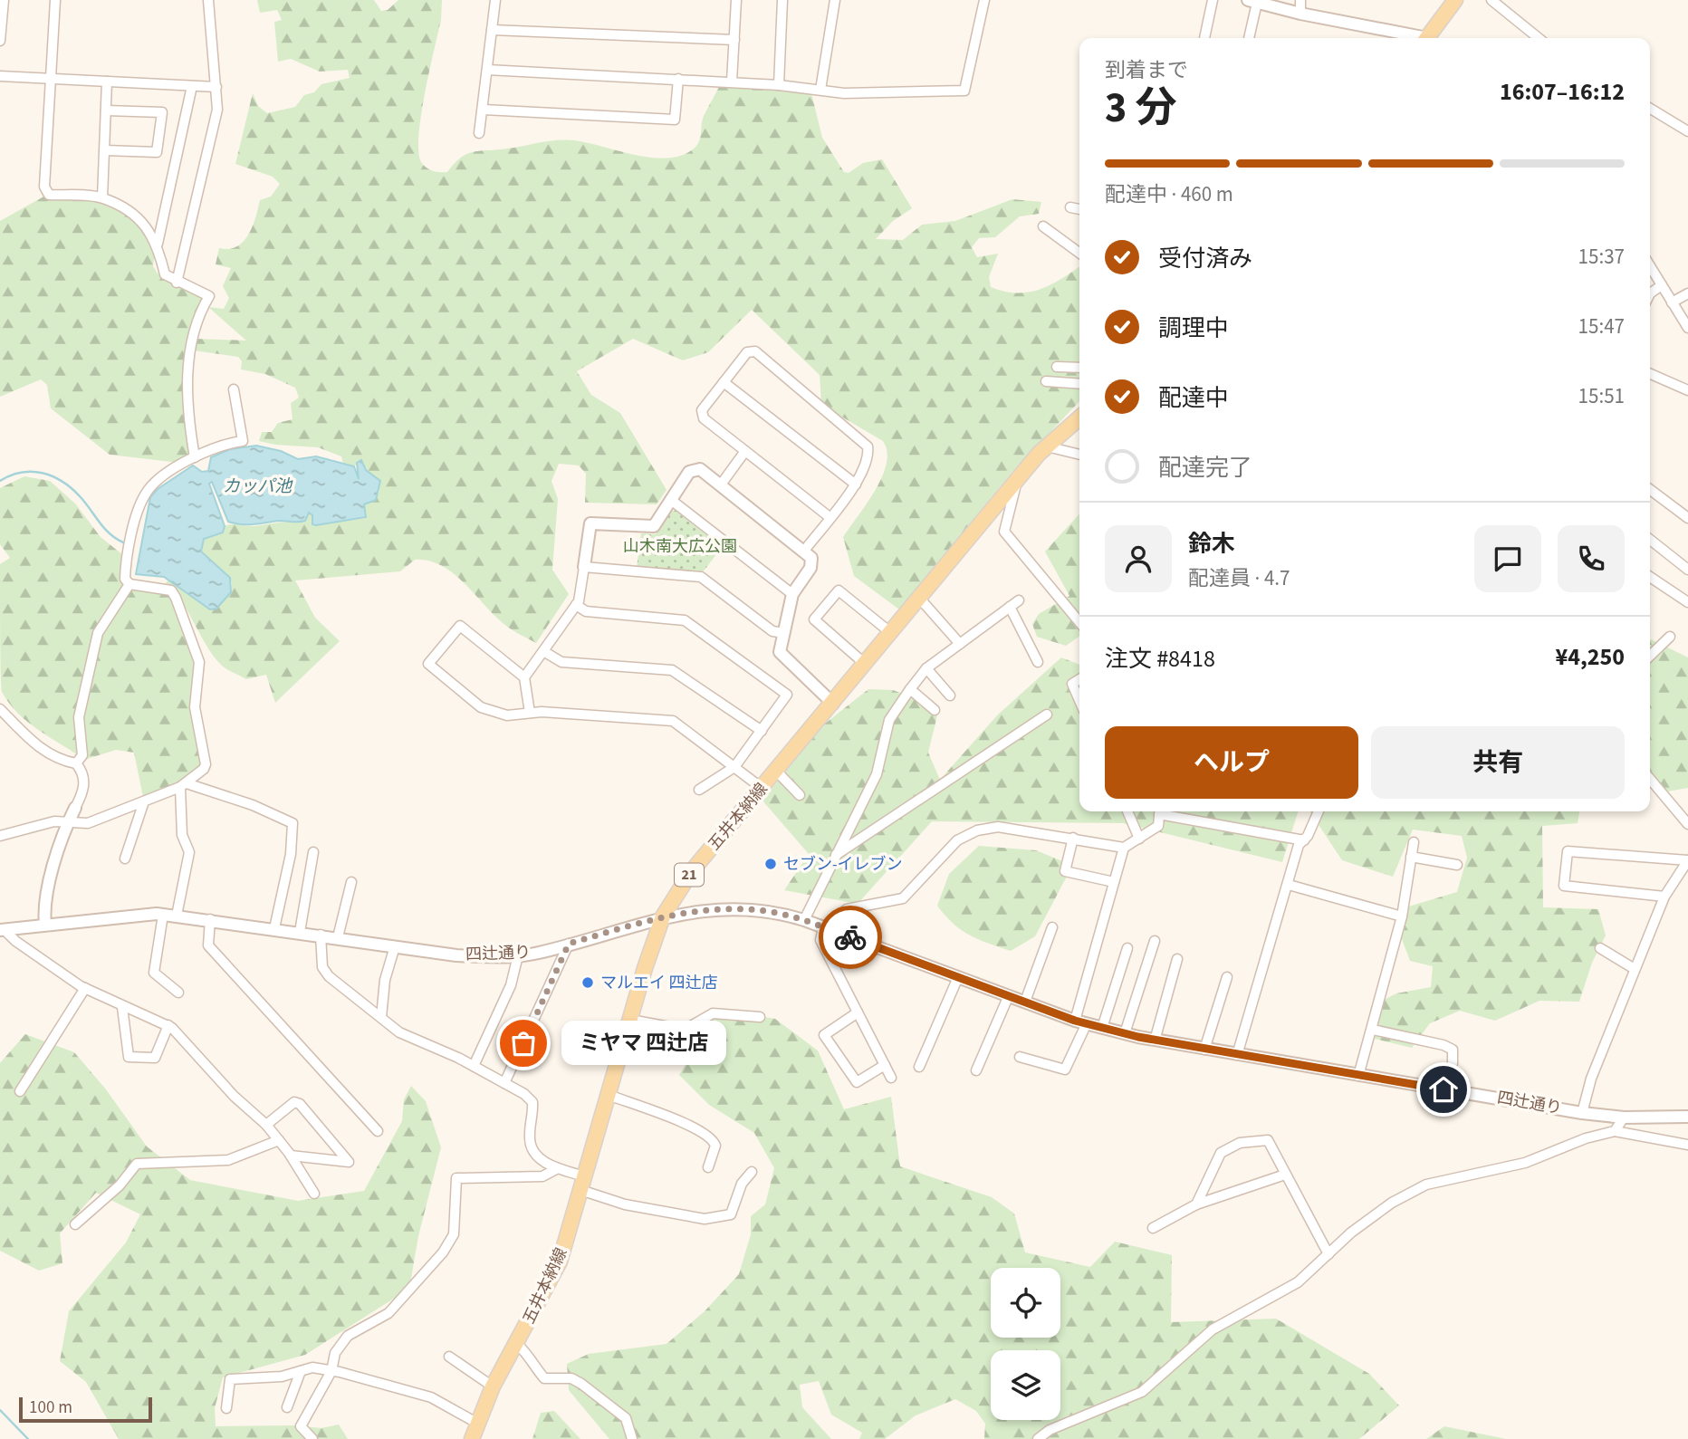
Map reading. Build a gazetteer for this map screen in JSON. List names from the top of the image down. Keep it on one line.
{"streets":{"main road":["五井本納線","21"],"street":["四辻通り"]},"crossings":[["五井本納線","四辻通り"]],"water":["カッパ池"],"parks":["山木南大広公園"],"places":["セブン-イレブン","マルエイ 四辻店","ミヤマ 四辻店"],"scale_bar":"100 m","page":{"heading":["3 分","到着まで","16:07–16:12"],"panel":["鈴木","配達員 · 4.7","注文 #8418","¥4,250"],"bar":"配達中 · 460 m","list":[["受付済み","15:37"],["調理中","15:47"],["配達中","15:51"],"配達完了"],"buttons":["ヘルプ","共有"],"bubble":"ミヤマ 四辻店","scale":"100 m"}}
